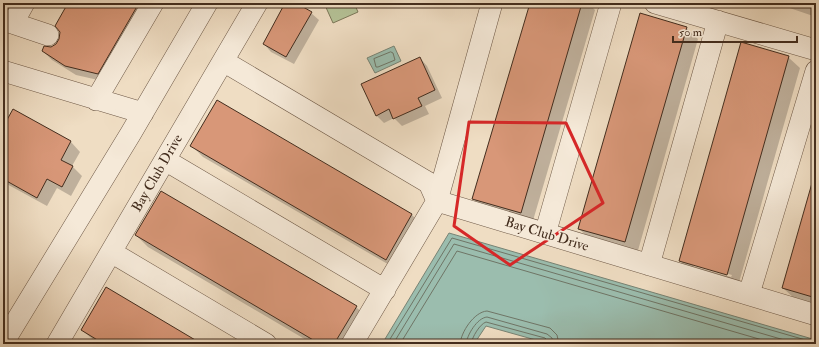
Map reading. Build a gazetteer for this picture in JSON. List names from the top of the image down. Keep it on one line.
{"streets":{"street":["Bay Club Drive"]},"scale_bar":"50 m"}
